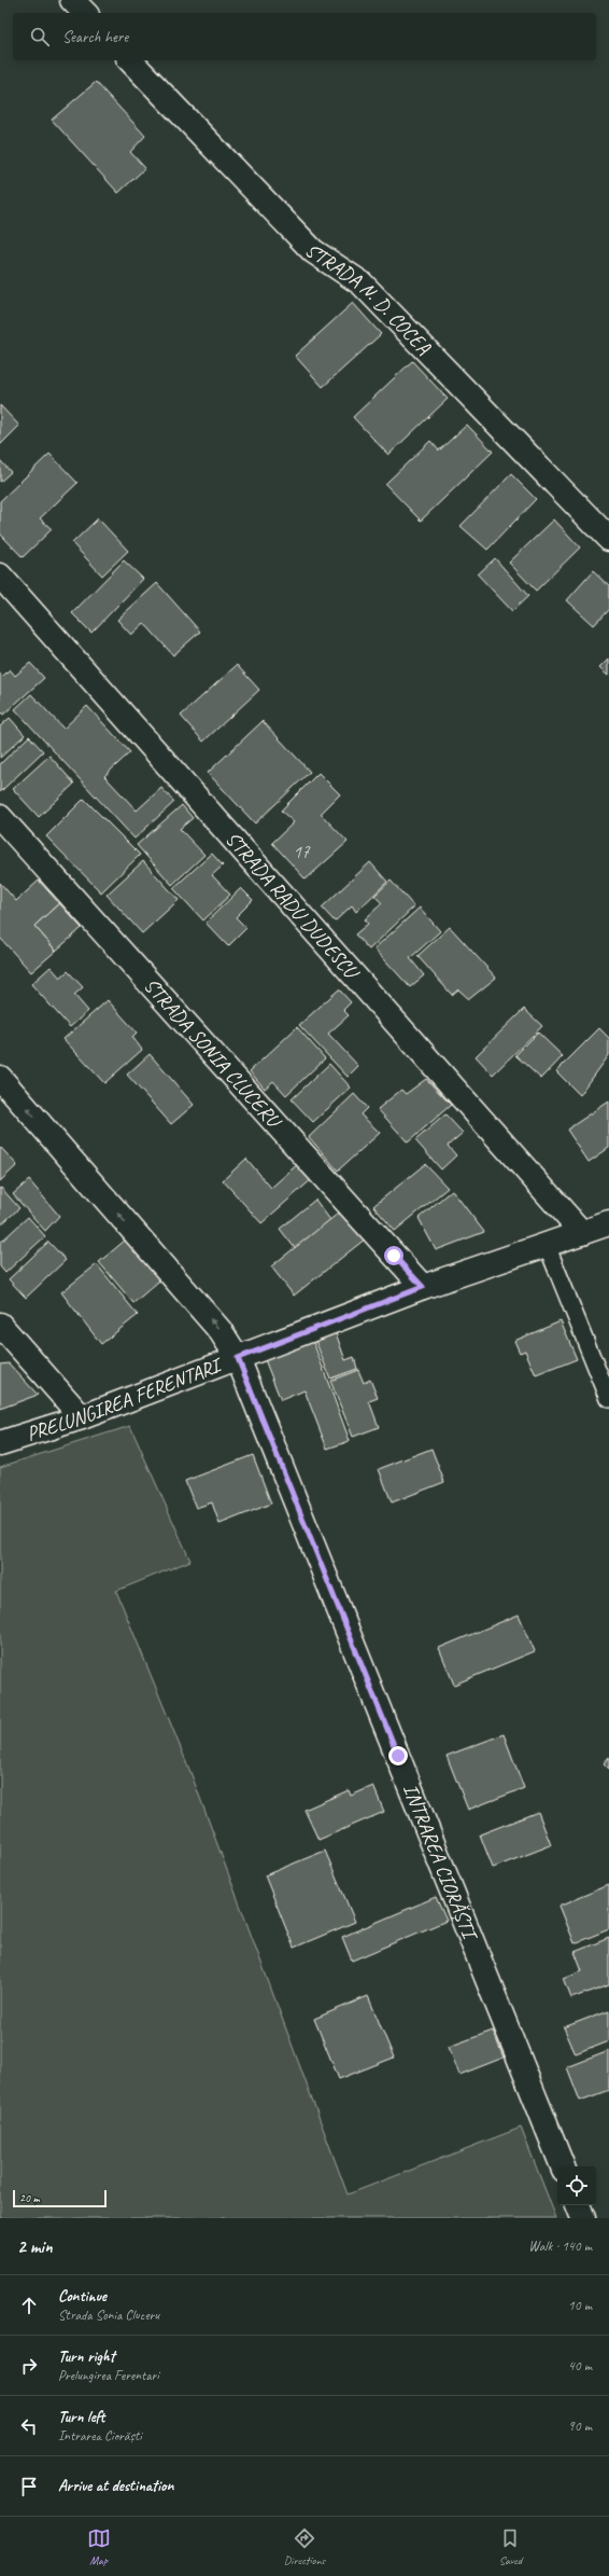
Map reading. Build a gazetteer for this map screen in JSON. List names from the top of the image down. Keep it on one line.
{"streets":{"street":["STRADA N. D. COCEA","STRADA RADU DUDESCU","STRADA SONIA CLUCERU","PRELUNGIREA FERENTARI","INTRAREA CIORĂȘTI"]},"crossings":[["STRADA RADU DUDESCU","PRELUNGIREA FERENTARI"],["STRADA SONIA CLUCERU","PRELUNGIREA FERENTARI"],["PRELUNGIREA FERENTARI","INTRAREA CIORĂȘTI"]],"house_numbers":["17"],"scale_bar":"20 m","page":{"search":"Search here","scale":"20 m","heading":["2 min","Walk · 140 m"],"list":[["Continue","Strada Sonia Cluceru","10 m"],["Turn right","Prelungirea Ferentari","40 m"],["Turn left","Intrarea Ciorăști","90 m"],"Arrive at destination"],"nav":["Map","Directions","Saved"]}}
